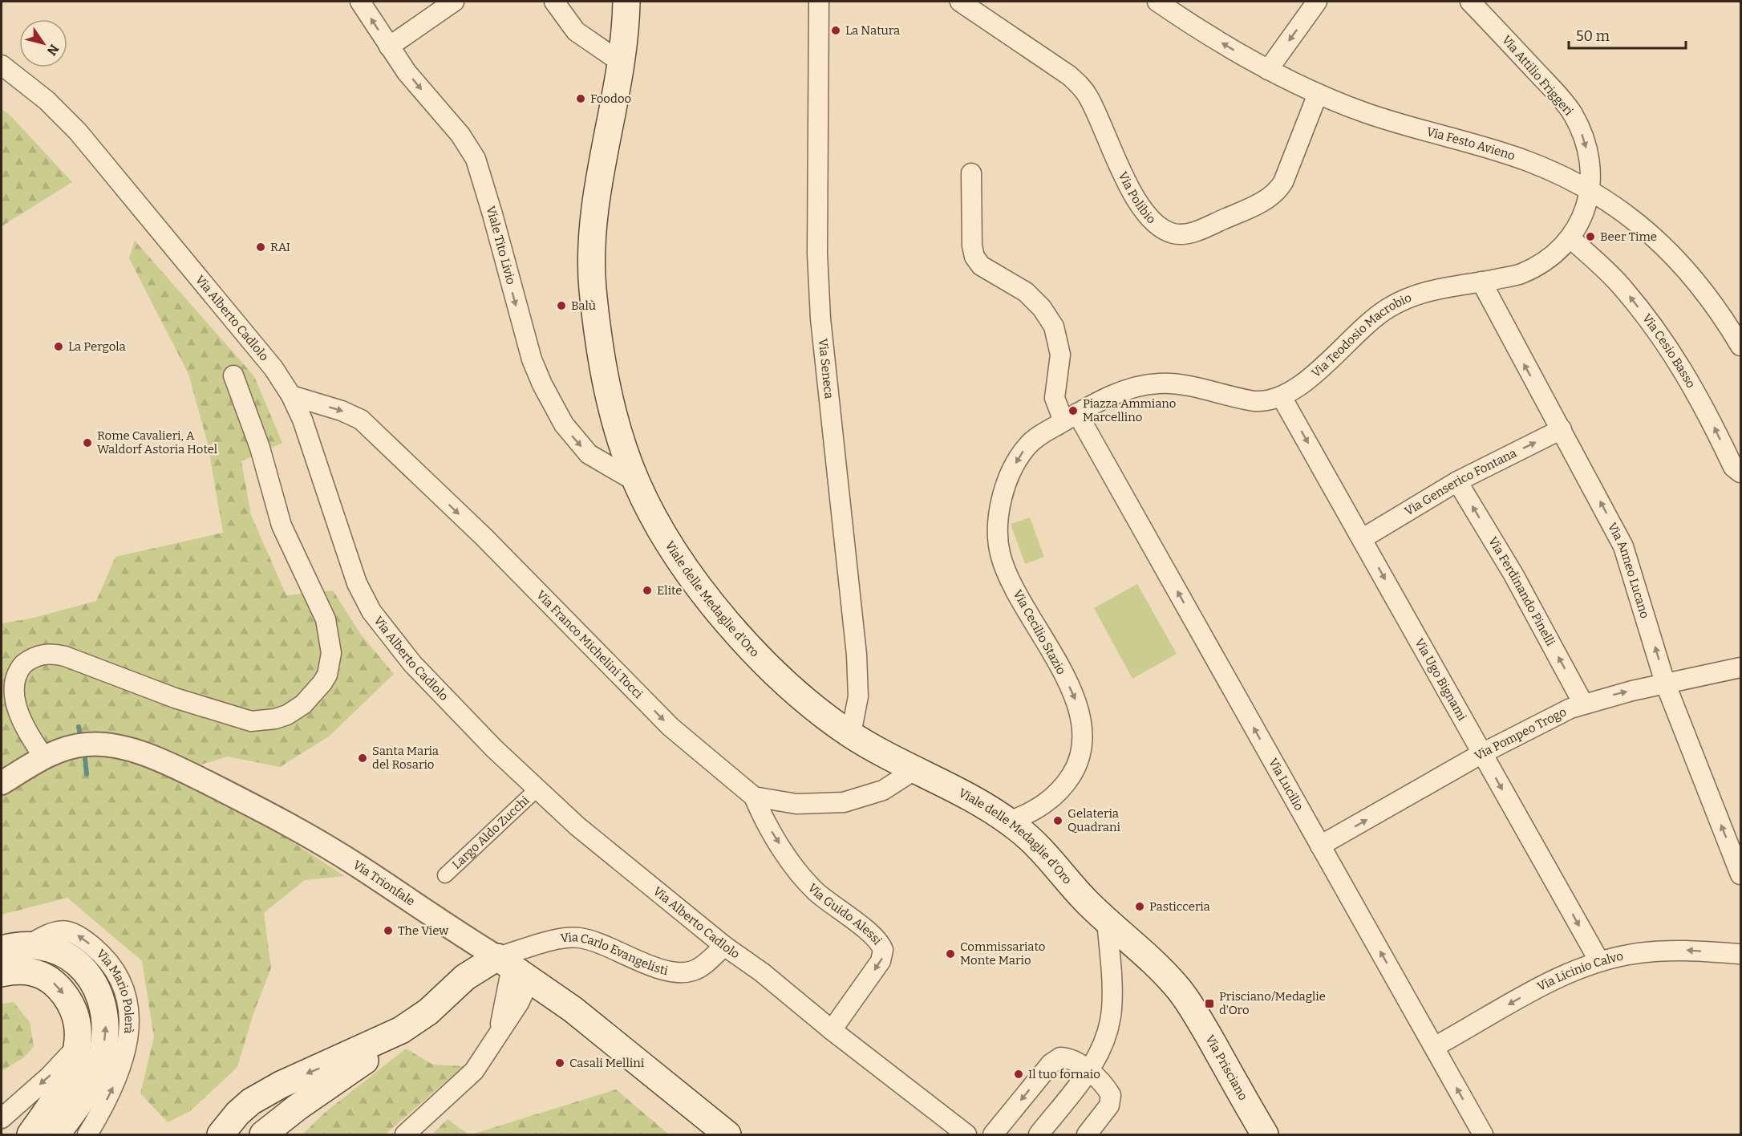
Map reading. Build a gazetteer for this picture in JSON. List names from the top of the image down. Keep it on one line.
{"streets":{"main road":["Viale delle Medaglie d'Oro","Via Trionfale","Via Prisciano"],"street":["Via Attilio Friggeri","Via Festo Avieno","Via Polibio","Viale Tito Livio","Via Alberto Cadlolo","Via Teodosio Macrobio","Via Cesio Basso","Via Seneca","Via Genserico Fontana","Via Anneo Lucano","Via Ferdinando Pinelli","Via Cecilio Stazio","Via Franco Michelini Tocci","Via Ugo Bignami","Via Pompeo Trogo","Via Lucilio","Largo Aldo Zucchi","Via Guido Alessi","Via Carlo Evangelisti","Via Licinio Calvo","Via Mario Polerà"]},"crossings":[["Via Attilio Friggeri","Via Festo Avieno"],["Via Attilio Friggeri","Via Teodosio Macrobio"],["Via Festo Avieno","Via Polibio"],["Via Festo Avieno","Via Teodosio Macrobio"],["Viale Tito Livio","Viale delle Medaglie d'Oro"],["Via Alberto Cadlolo","Via Franco Michelini Tocci"],["Via Alberto Cadlolo","Largo Aldo Zucchi"],["Via Alberto Cadlolo","Via Guido Alessi"],["Via Alberto Cadlolo","Via Carlo Evangelisti"],["Via Teodosio Macrobio","Via Anneo Lucano"],["Via Teodosio Macrobio","Via Cecilio Stazio"],["Via Teodosio Macrobio","Via Ugo Bignami"],["Via Teodosio Macrobio","Via Lucilio"],["Via Seneca","Viale delle Medaglie d'Oro"],["Via Genserico Fontana","Via Anneo Lucano"],["Via Genserico Fontana","Via Ferdinando Pinelli"],["Via Genserico Fontana","Via Ugo Bignami"],["Via Anneo Lucano","Via Pompeo Trogo"],["Via Ferdinando Pinelli","Via Pompeo Trogo"],["Viale delle Medaglie d'Oro","Via Cecilio Stazio"],["Viale delle Medaglie d'Oro","Via Franco Michelini Tocci"],["Viale delle Medaglie d'Oro","Via Prisciano"],["Via Cecilio Stazio","Via Lucilio"],["Via Franco Michelini Tocci","Via Guido Alessi"],["Via Ugo Bignami","Via Pompeo Trogo"],["Via Ugo Bignami","Via Licinio Calvo"],["Via Pompeo Trogo","Via Lucilio"],["Via Lucilio","Via Licinio Calvo"],["Via Trionfale","Via Carlo Evangelisti"]],"one_way":["Via Attilio Friggeri","Via Cesio Basso","Via Genserico Fontana","Via Anneo Lucano","Via Ferdinando Pinelli","Via Cecilio Stazio","Via Franco Michelini Tocci","Via Ugo Bignami","Via Pompeo Trogo","Via Lucilio","Via Guido Alessi","Via Licinio Calvo"],"places":{"other":["La Natura","Foodoo","Beer Time","RAI","Balù","La Pergola","Piazza Ammiano Marcellino","Rome Cavalieri, A Waldorf Astoria Hotel","Elite","Santa Maria del Rosario","Gelateria Quadrani","Pasticceria","The View","Commissariato Monte Mario","Casali Mellini","Il tuo fornaio"],"transit":["Prisciano/Medaglie d'Oro"]},"scale_bar":"50 m","north":"bottom right"}
